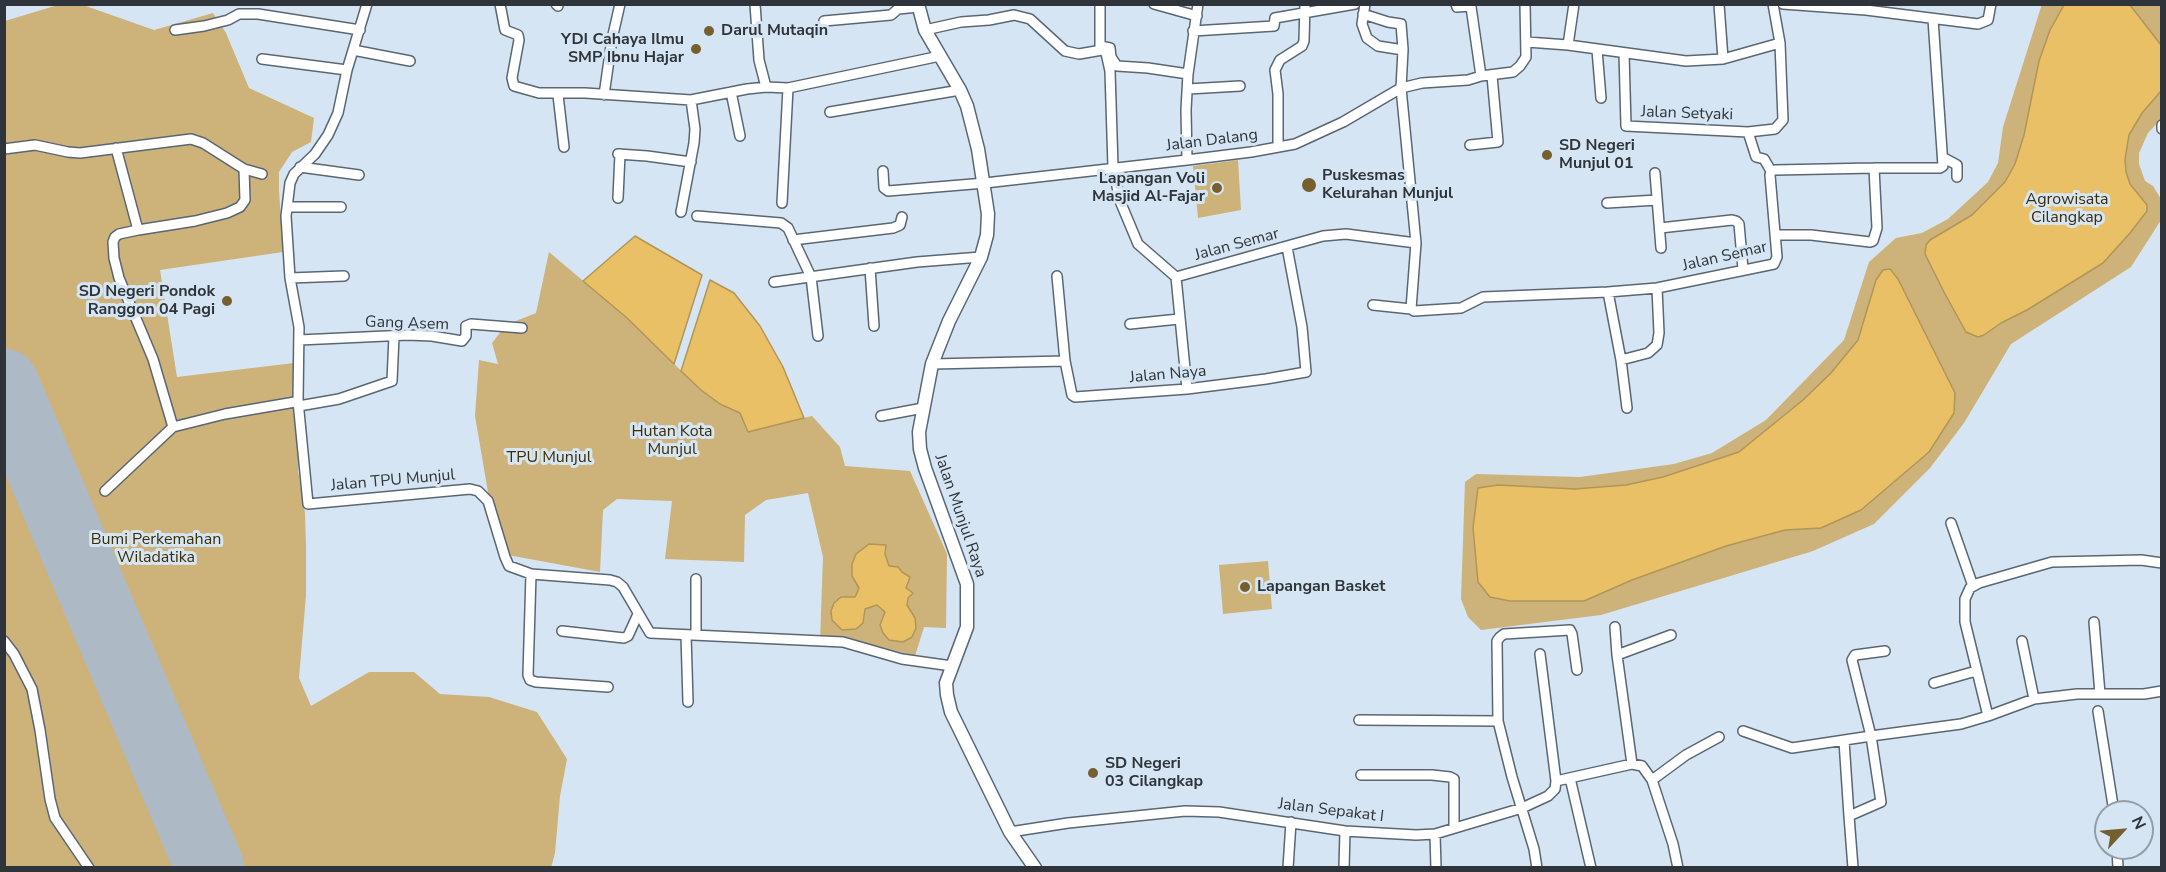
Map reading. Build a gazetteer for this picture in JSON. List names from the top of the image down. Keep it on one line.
{"streets":{"street":["Jalan Setyaki","Jalan Dalang","Jalan Semar","Gang Asem","Jalan Naya","Jalan TPU Munjul","Jalan Munjul Raya","Jalan Sepakat I"]},"crossings":[["Jalan Dalang","Jalan Munjul Raya"],["Jalan Semar","Jalan Naya"],["Gang Asem","Jalan TPU Munjul"],["Jalan TPU Munjul","Jalan Munjul Raya"],["Jalan Munjul Raya","Jalan Sepakat I"]],"parks":["Agrowisata Cilangkap","Hutan Kota Munjul","TPU Munjul","Bumi Perkemahan Wiladatika"],"places":["Darul Mutaqin","YDI Cahaya Ilmu SMP Ibnu Hajar","SD Negeri Munjul 01","Puskesmas Kelurahan Munjul","Lapangan Voli Masjid Al-Fajar","SD Negeri Pondok Ranggon 04 Pagi","Lapangan Basket","SD Negeri 03 Cilangkap"],"north":"top right"}
